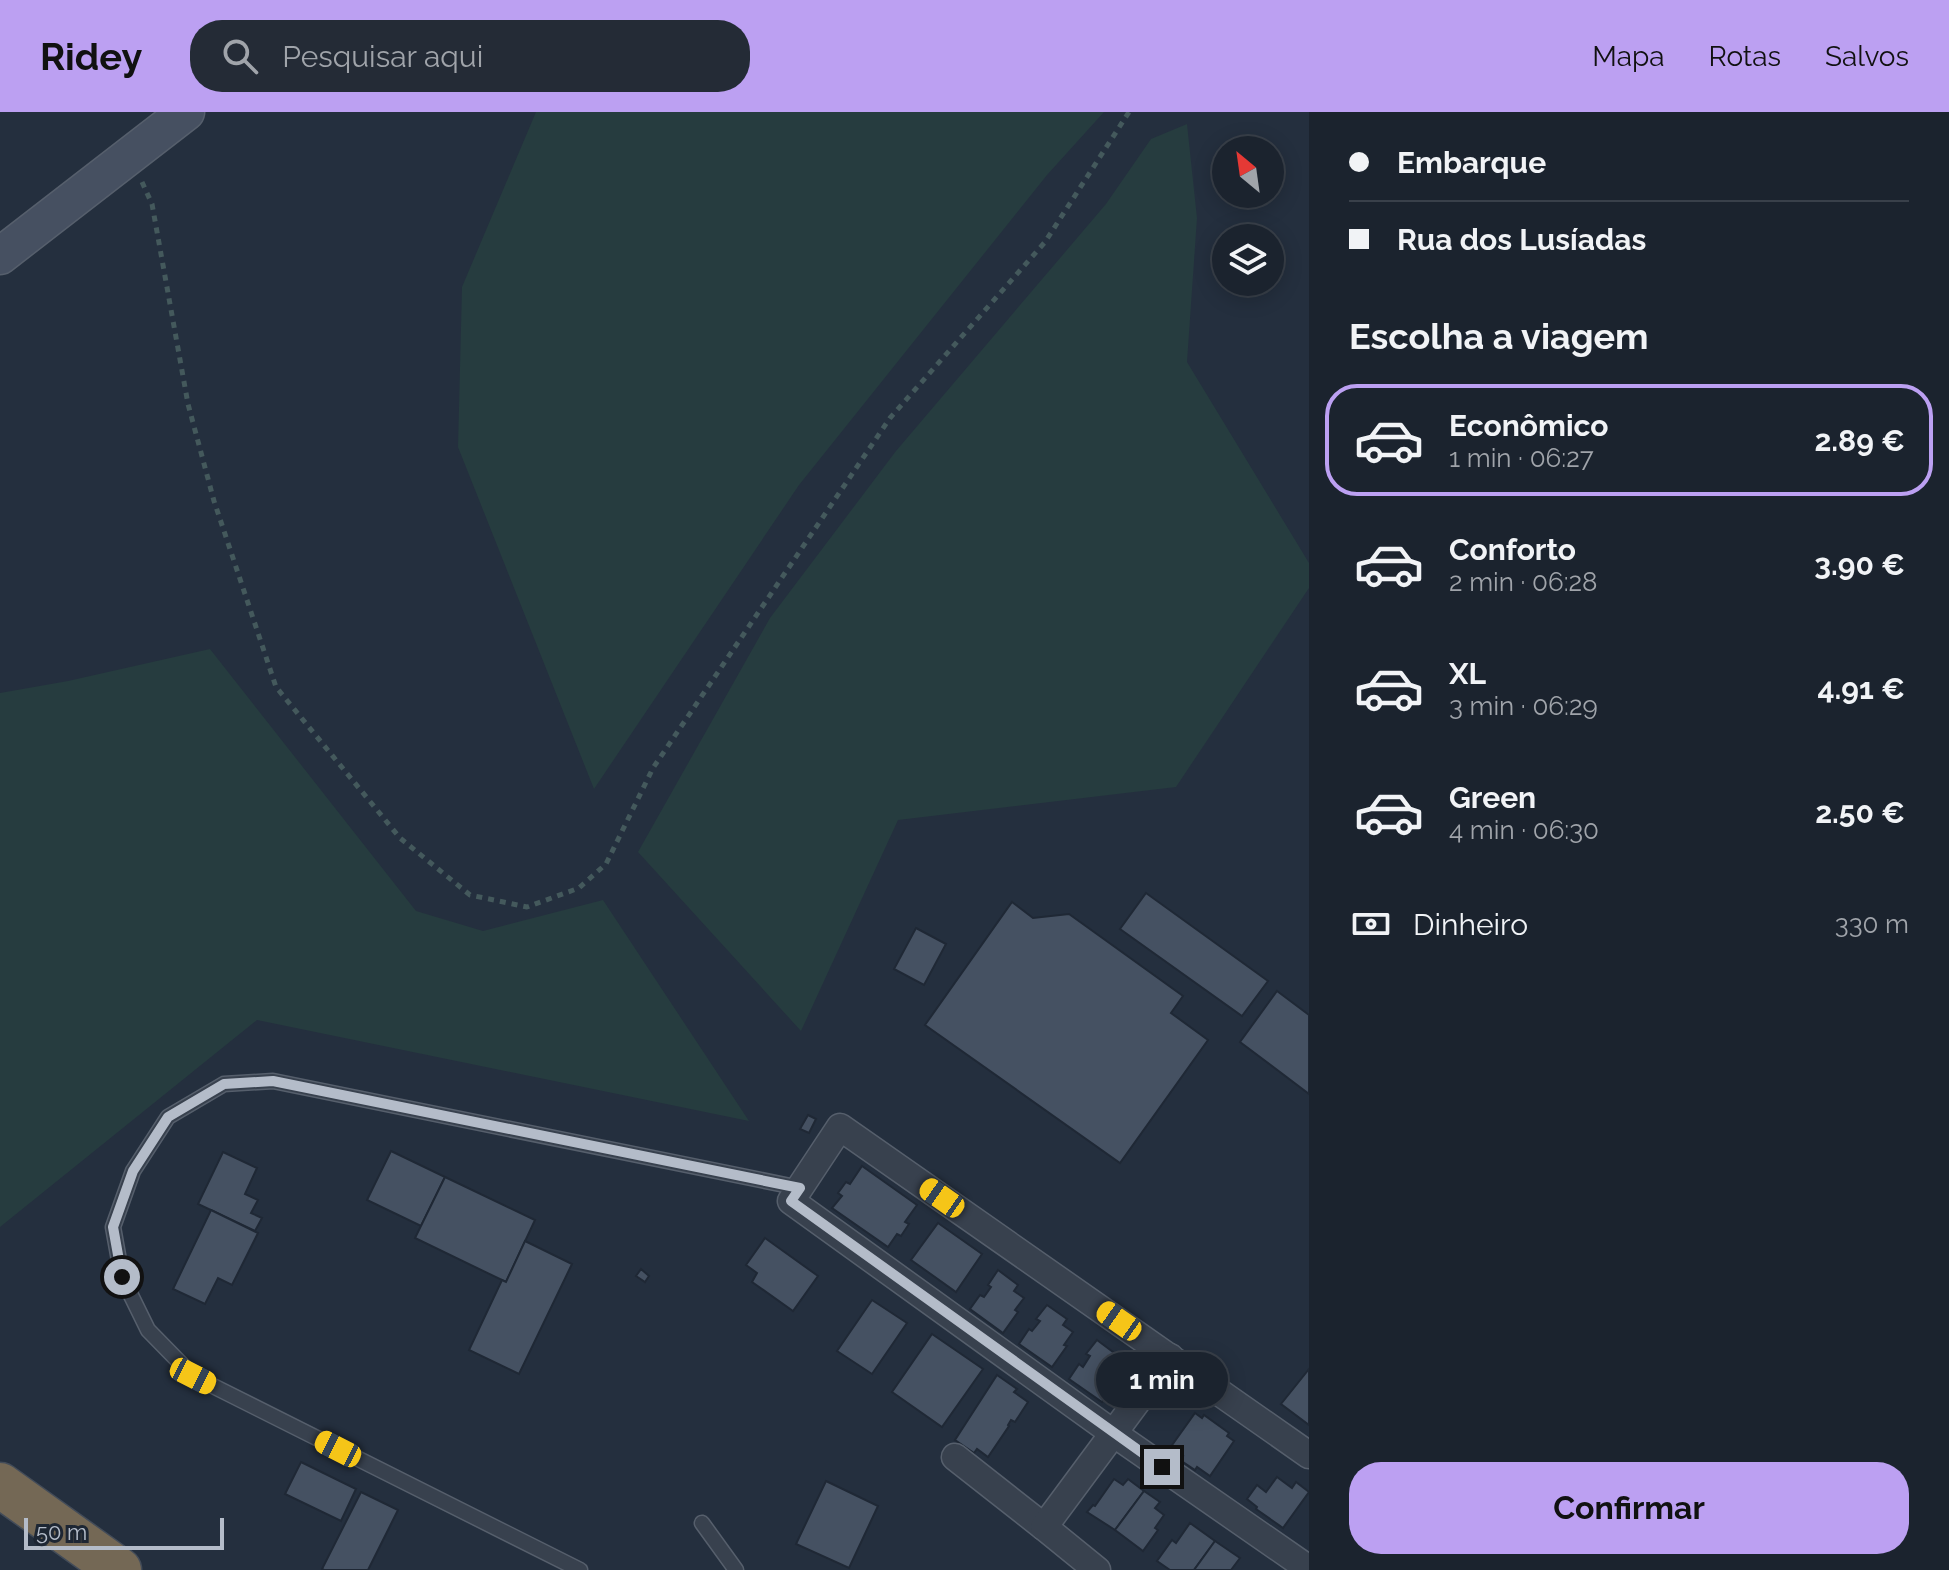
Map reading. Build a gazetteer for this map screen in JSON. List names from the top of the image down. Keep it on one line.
{"scale_bar":"50 m","north":"top left","page":{"header":"Ridey","search":"Pesquisar aqui","nav":["Mapa","Rotas","Salvos"],"banner":["Embarque","Rua dos Lusíadas"],"heading":"Escolha a viagem","list":[{"name":"Econômico","note":"1 min · 06:27","value":"2.89 €"},{"name":"Conforto","note":"2 min · 06:28","value":"3.90 €"},{"name":"XL","note":"3 min · 06:29","value":"4.91 €"},{"name":"Green","note":"4 min · 06:30","value":"2.50 €"}],"pay":["Dinheiro","330 m"],"bubble":"1 min","buttons":"Confirmar","scale":"50 m"}}
